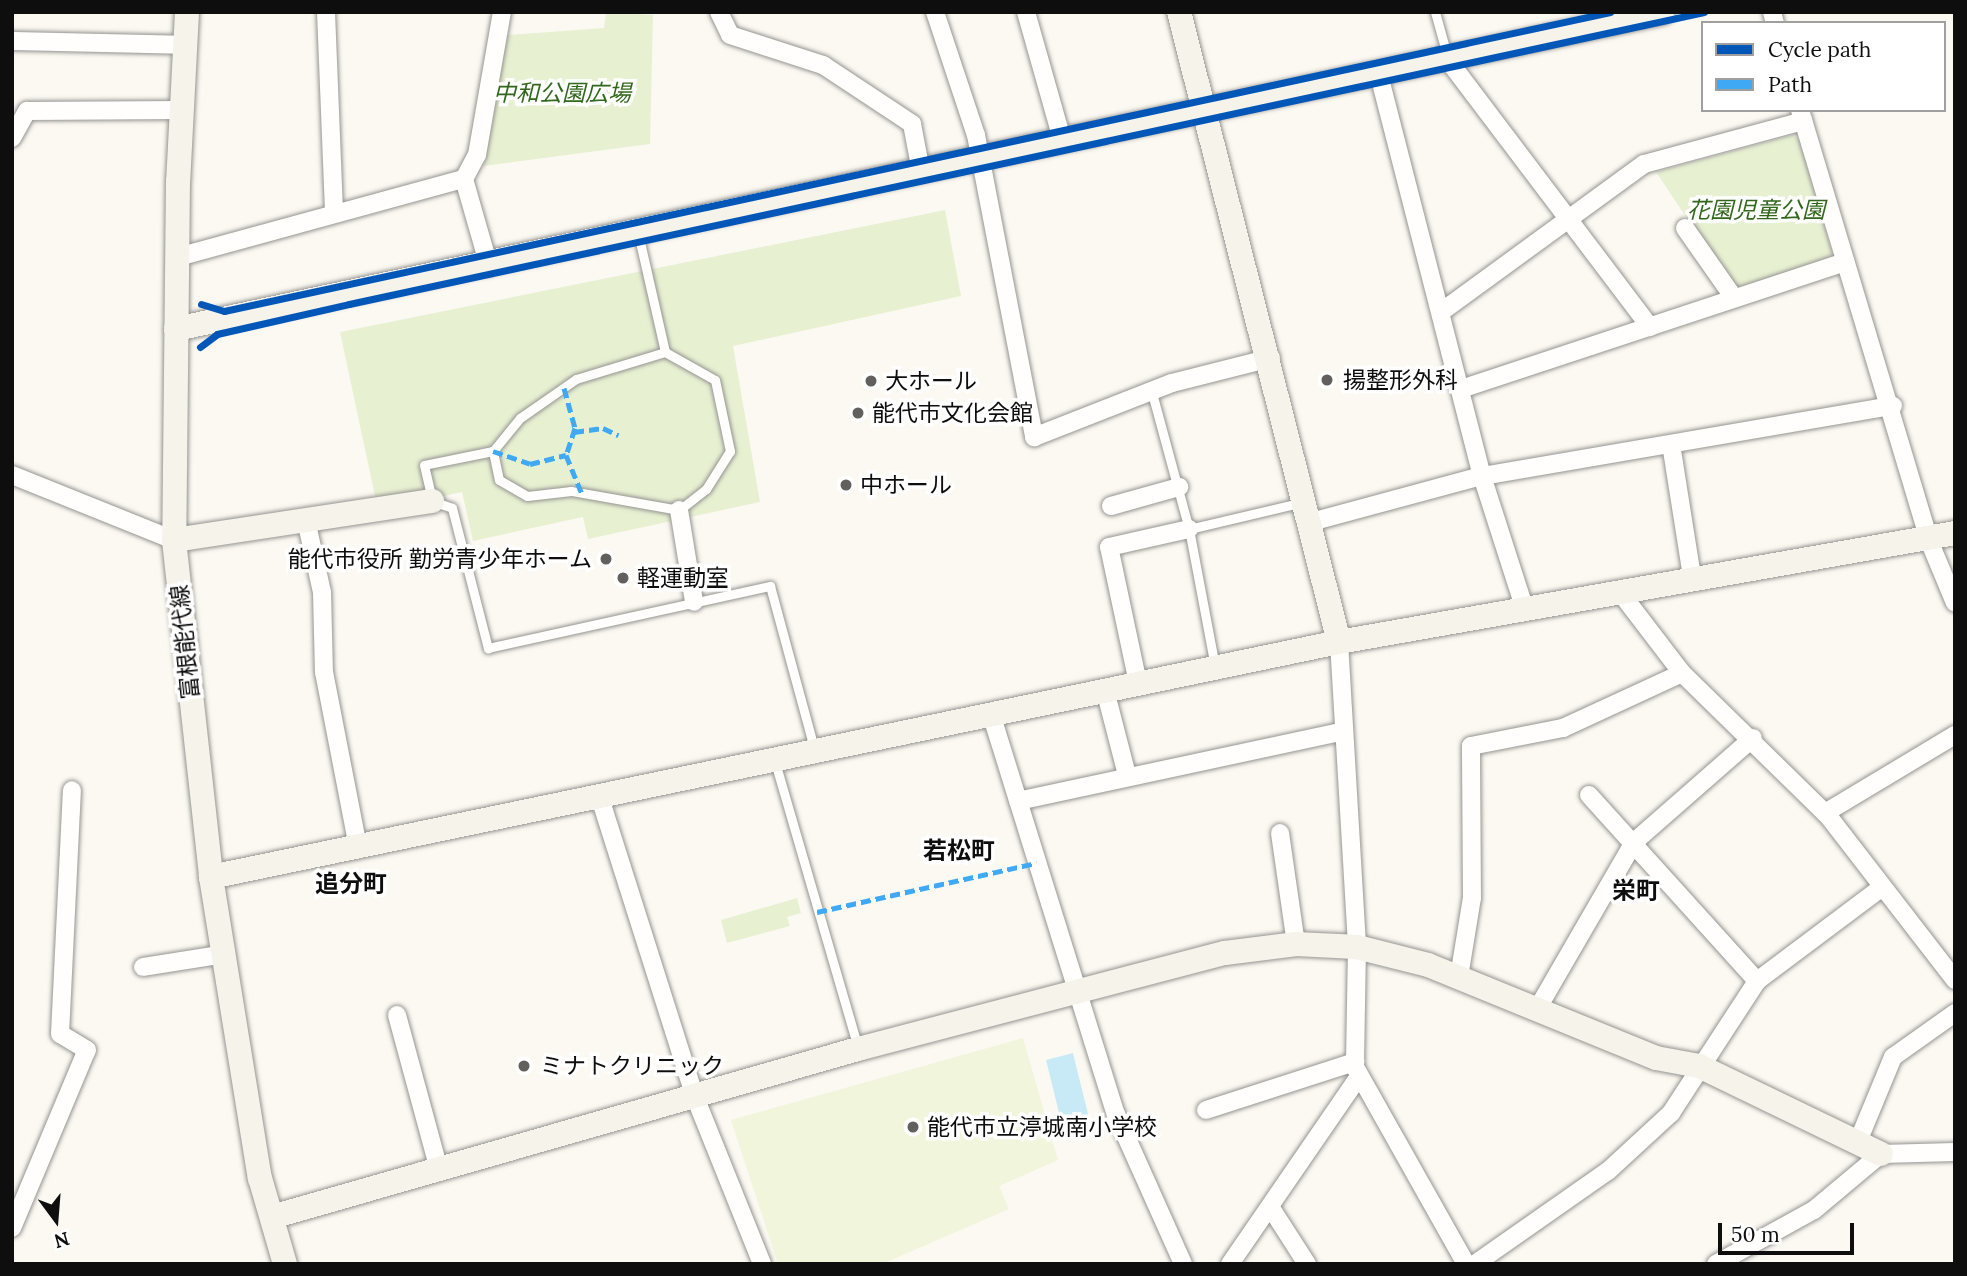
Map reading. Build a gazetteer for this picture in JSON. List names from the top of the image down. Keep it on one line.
{"streets":{"street":["富根能代線"]},"districts":["若松町","追分町","栄町"],"parks":["中和公園広場","花園児童公園"],"places":["揚整形外科","大ホール","能代市文化会館","中ホール","能代市役所 勤労青少年ホーム","軽運動室","ミナトクリニック","能代市立渟城南小学校"],"legend":["Cycle path","Path"],"scale_bar":"50 m","north":"bottom"}
